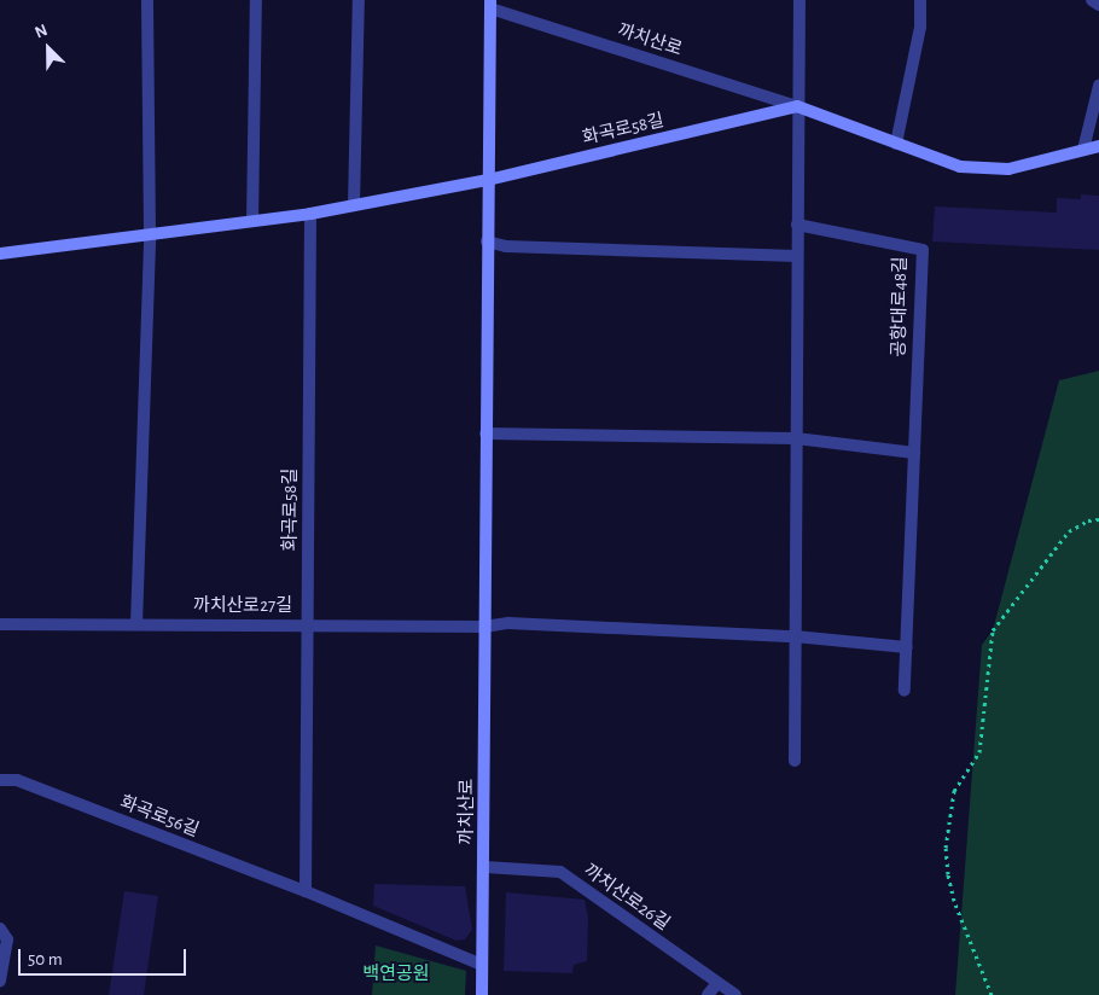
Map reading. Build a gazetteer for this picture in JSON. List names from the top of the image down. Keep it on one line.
{"streets":{"street":["까치산로","화곡로58길","공항대로48길","까치산로27길","화곡로56길","까치산로26길"]},"crossings":[["까치산로","화곡로58길"],["까치산로","까치산로27길"],["까치산로","화곡로56길"],["까치산로","까치산로26길"],["화곡로58길","까치산로27길"]],"parks":["백연공원"],"scale_bar":"50 m","north":"top left"}
